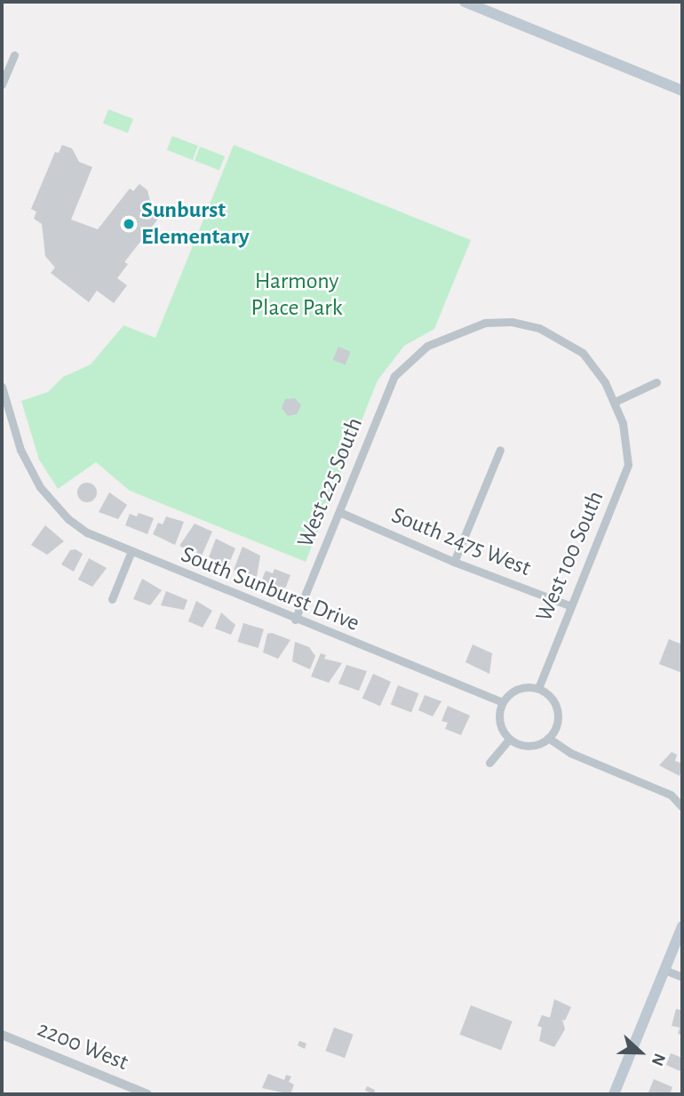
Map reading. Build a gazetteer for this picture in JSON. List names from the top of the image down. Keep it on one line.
{"streets":{"street":["West 225 South","South 2475 West","West 100 South","South Sunburst Drive","2200 West"]},"crossings":[["West 225 South","South 2475 West"],["West 225 South","West 100 South"],["West 225 South","South Sunburst Drive"],["South 2475 West","West 100 South"],["West 100 South","South Sunburst Drive"]],"parks":["Harmony Place Park"],"places":["Sunburst Elementary"],"north":"right"}
